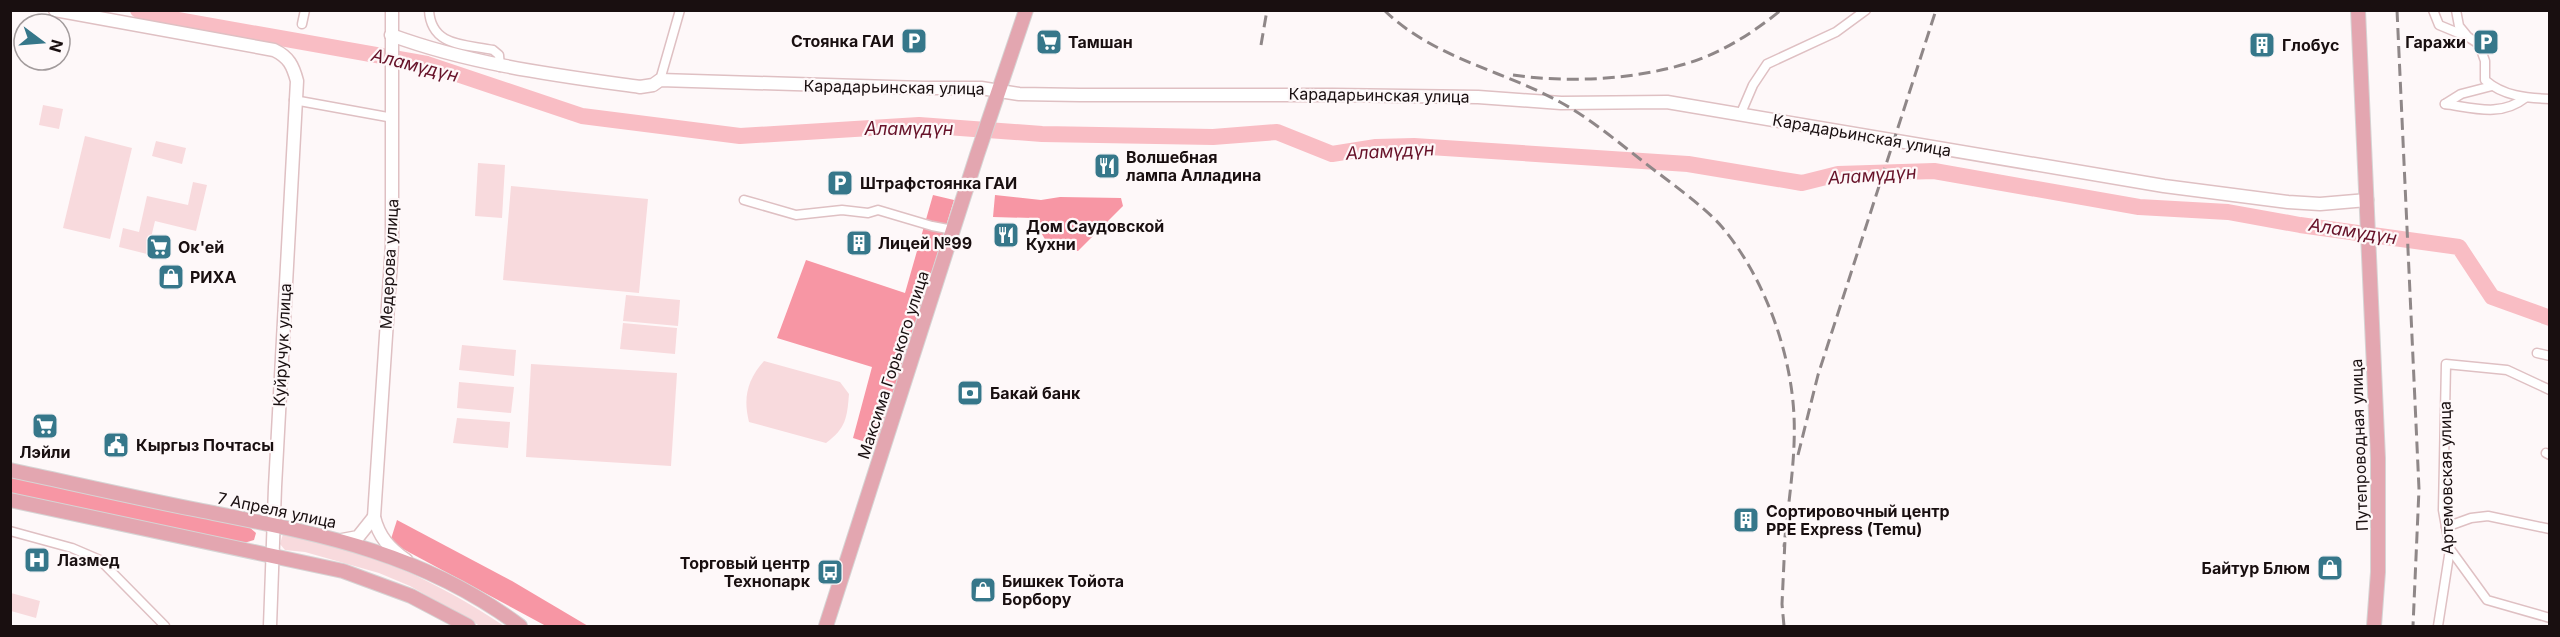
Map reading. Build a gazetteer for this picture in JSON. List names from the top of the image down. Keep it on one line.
{"streets":{"main road":["Максима Горького улица","Путепроводная улица","7 Апреля улица"],"street":["Карадарьинская улица","Медерова улица","Куйручук улица","Артемовская улица"]},"crossings":[["Карадарьинская улица","Медерова улица"],["Карадарьинская улица","Максима Горького улица"],["Карадарьинская улица","Путепроводная улица"],["Медерова улица","7 Апреля улица"],["Куйручук улица","7 Апреля улица"]],"water":["Аламүдүн"],"places":{"parking":["Стоянка ГАИ","Гаражи","Штрафстоянка ГАИ"],"supermarket":["Тамшан","Ок'ей","Лэйли"],"building":["Глобус","Лицей №99","Сортировочный центр PPE Express (Temu)"],"restaurant":["Волшебная лампа Алладина","Дом Саудовской Кухни"],"shop":["РИХА","Байтур Блюм","Бишкек Тойота Борбору"],"bank":["Бакай банк"],"public building":["Кыргыз Почтасы"],"hospital":["Лазмед"],"bus stop":["Торговый центр Технопарк"]},"north":"right"}
